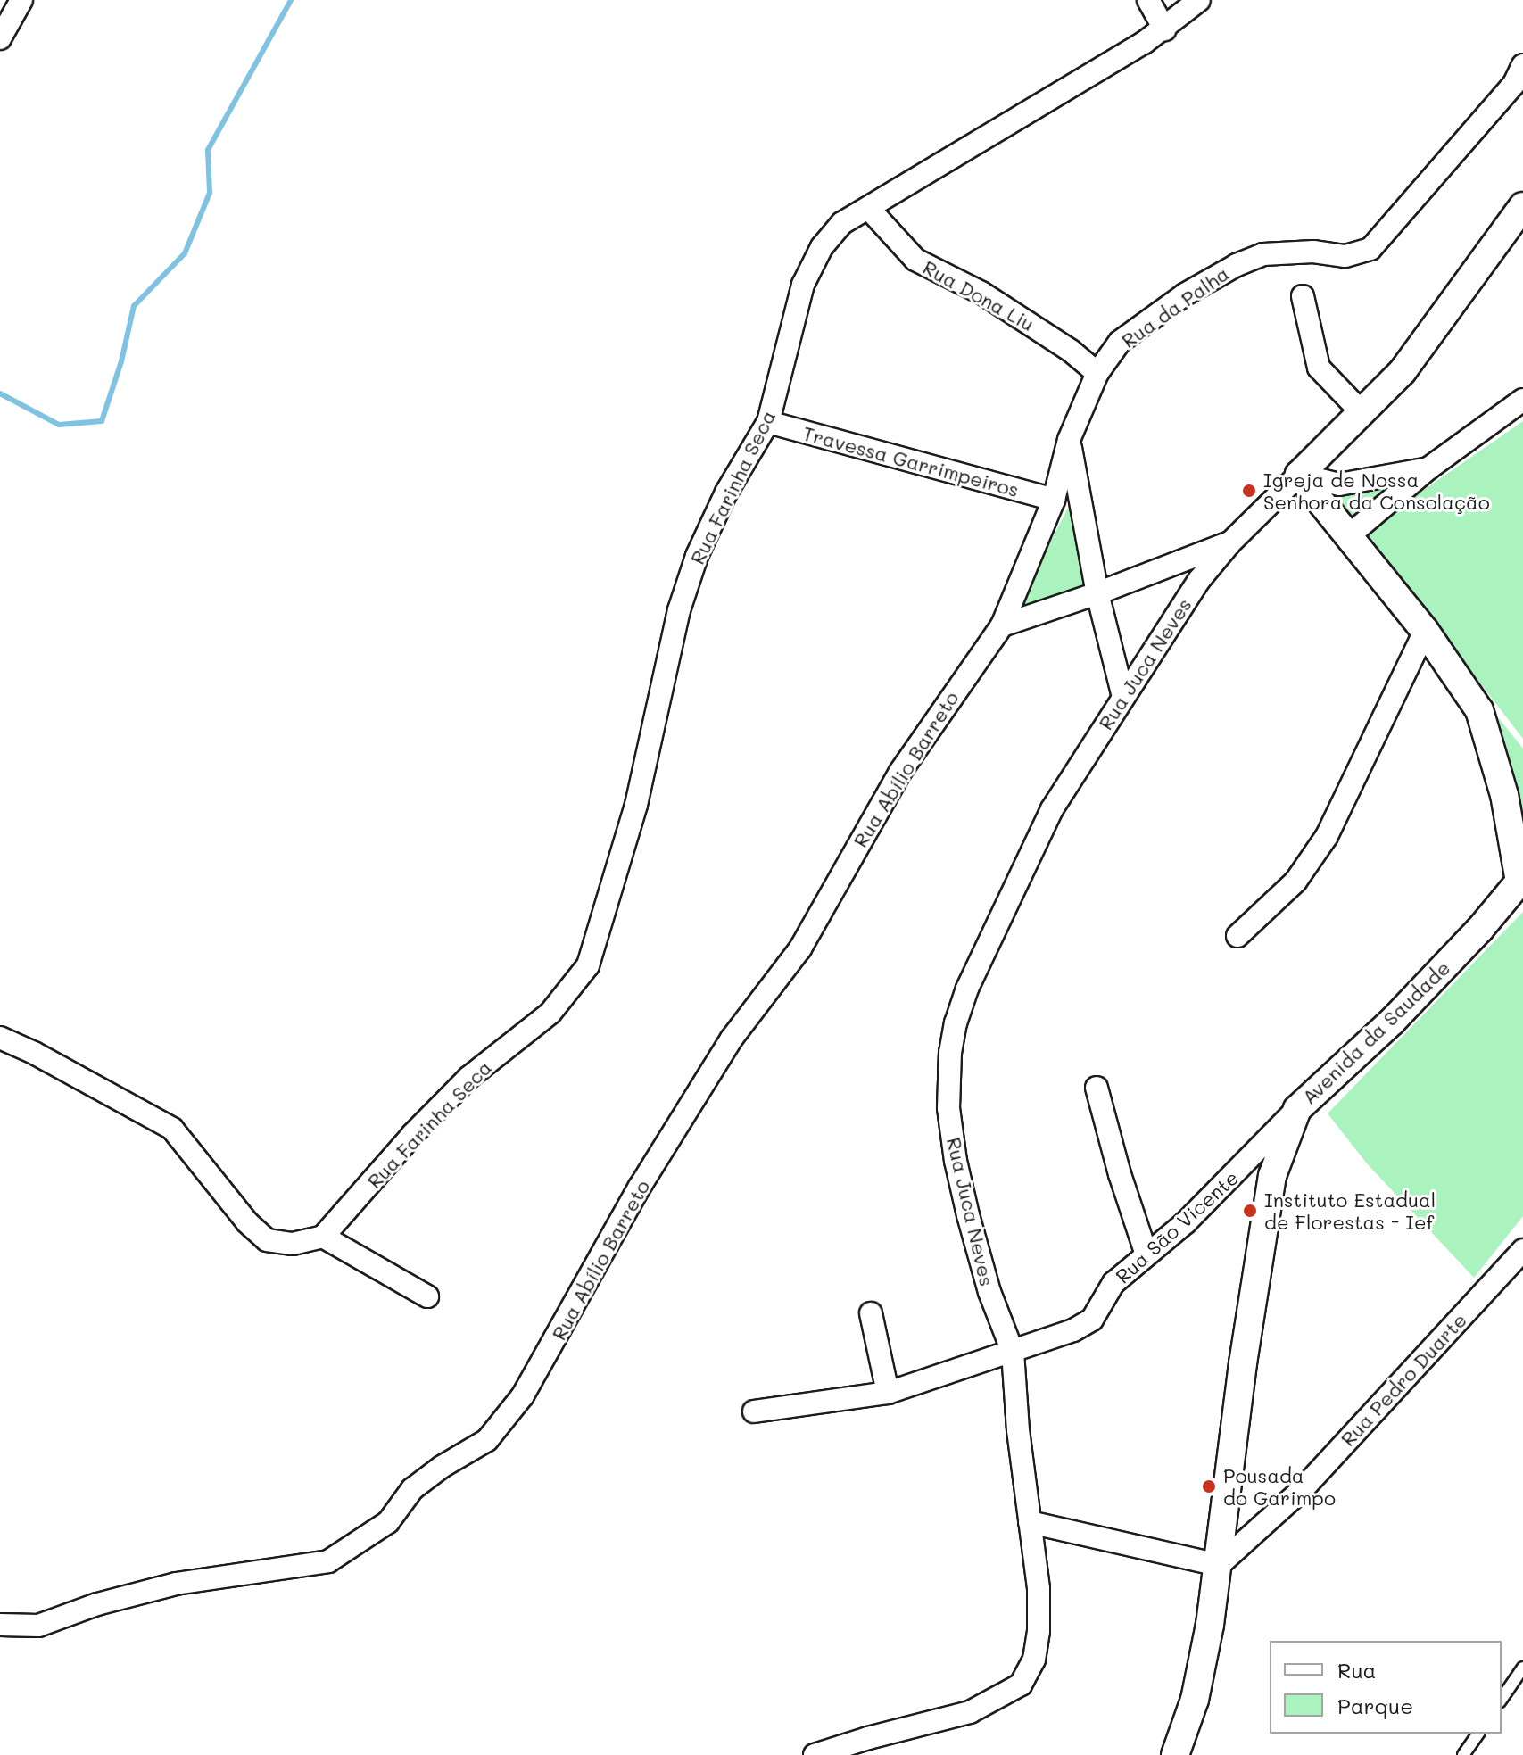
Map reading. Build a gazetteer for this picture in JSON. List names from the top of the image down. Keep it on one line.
{"streets":{"street":["Rua Dona Liu","Rua da Palha","Travessa Garrimpeiros","Rua Farinha Seca","Rua Juca Neves","Rua Abílio Barreto","Avenida da Saudade","Rua São Vicente","Rua Pedro Duarte"]},"crossings":[["Rua Dona Liu","Rua da Palha"],["Rua Dona Liu","Rua Farinha Seca"],["Rua da Palha","Travessa Garrimpeiros"],["Rua da Palha","Rua Abílio Barreto"],["Travessa Garrimpeiros","Rua Farinha Seca"],["Travessa Garrimpeiros","Rua Abílio Barreto"],["Rua Juca Neves","Rua São Vicente"],["Avenida da Saudade","Rua São Vicente"],["Avenida da Saudade","Rua Pedro Duarte"]],"places":["Igreja de Nossa Senhora da Consolação","Instituto Estadual de Florestas - Ief","Pousada do Garimpo"],"legend":["Rua","Parque"]}
